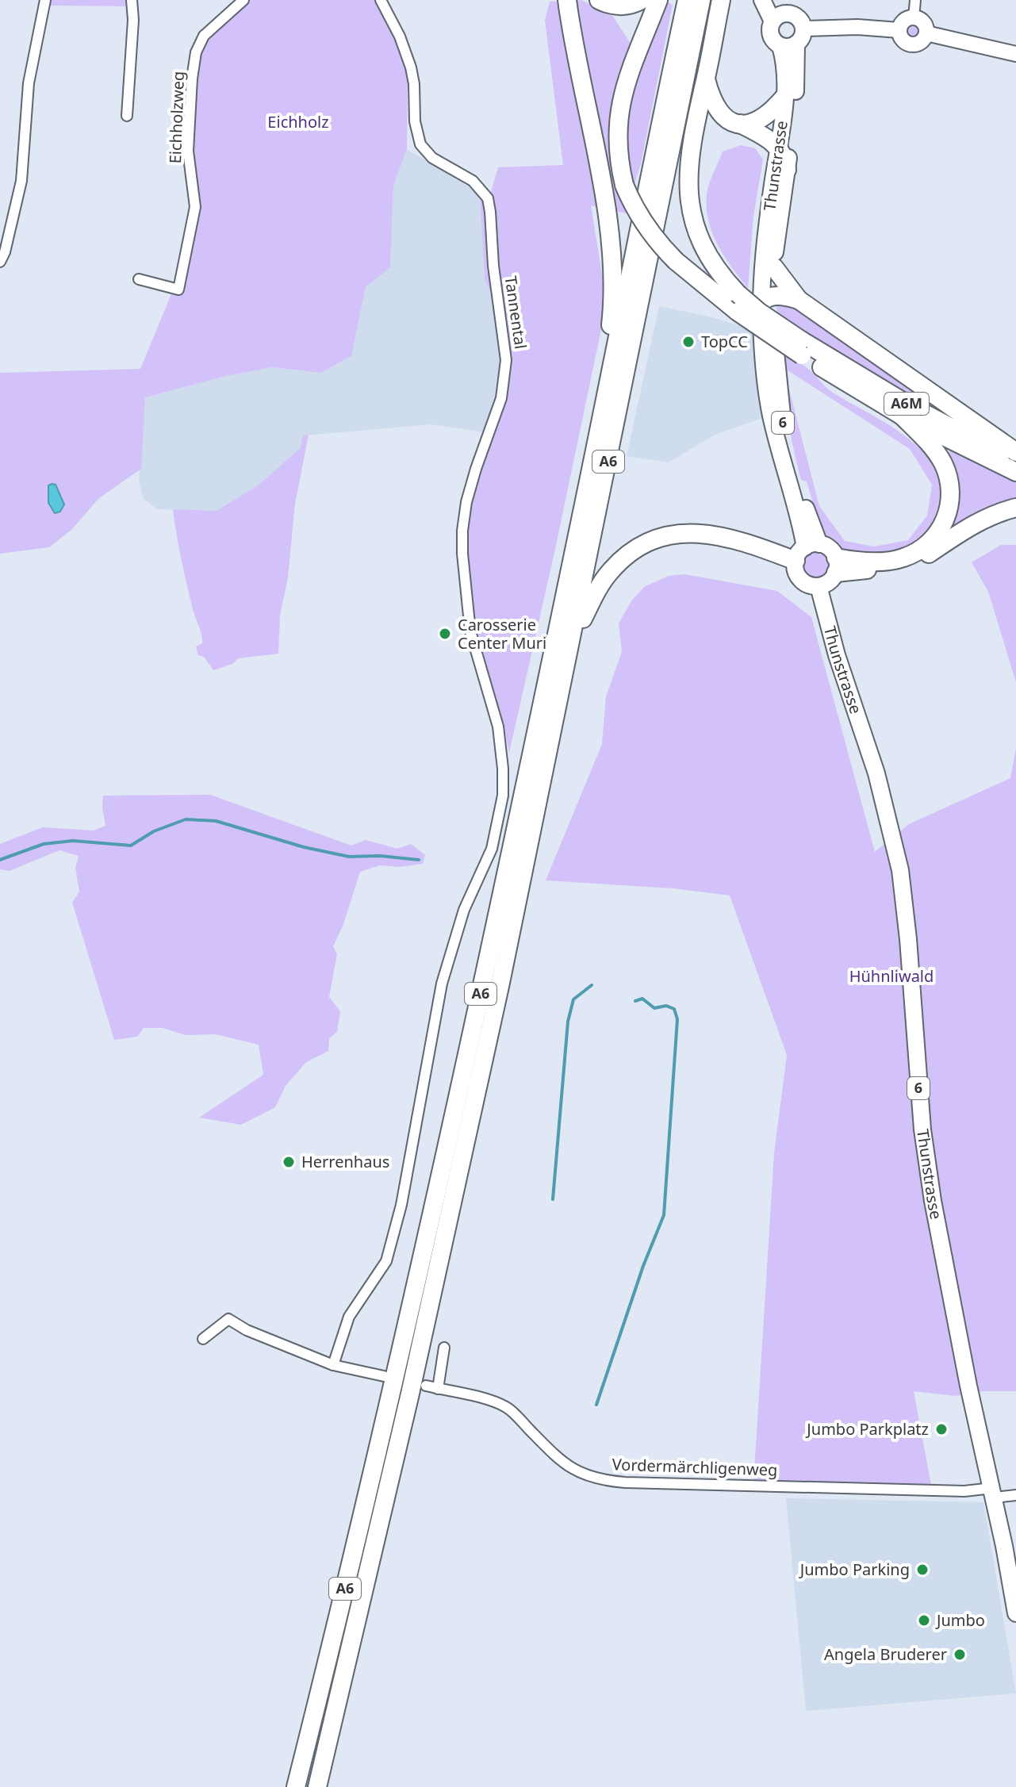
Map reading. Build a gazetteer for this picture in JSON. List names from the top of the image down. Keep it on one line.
{"streets":{"highway":["A6M","A6"],"main road":["Thunstrasse","6"],"street":["Eichholzweg","Tannental","Vordermärchligenweg"]},"crossings":[["Thunstrasse","Vordermärchligenweg"]],"parks":["Eichholz","Hühnliwald"],"places":["TopCC","Carosserie Center Muri","Herrenhaus","Jumbo Parkplatz","Jumbo Parking","Jumbo","Angela Bruderer"]}
